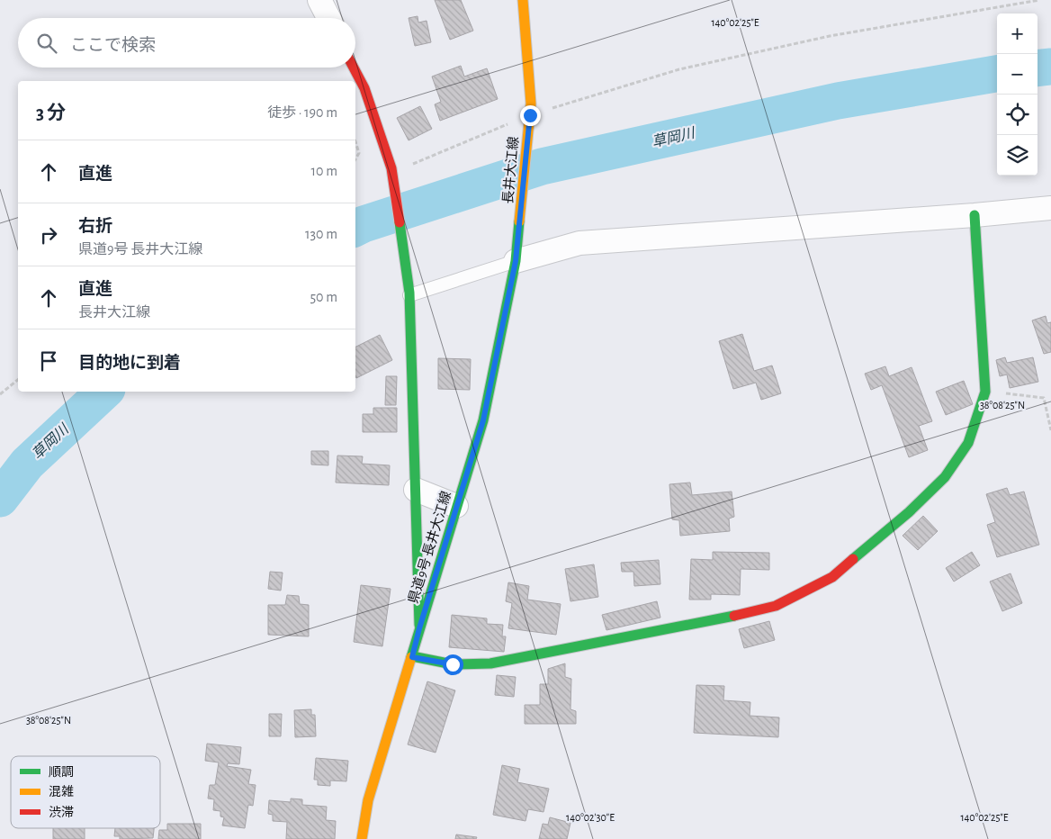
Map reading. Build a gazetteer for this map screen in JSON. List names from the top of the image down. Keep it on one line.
{"streets":{"street":["長井大江線","県道9号 長井大江線"]},"crossings":[["長井大江線","県道9号 長井大江線"]],"water":["草岡川"],"legend":["順調","混雑","渋滞"],"page":{"map_buttons":["+","−"],"search":"ここで検索","heading":["3 分","徒歩 · 190 m"],"list":[["直進","10 m"],["右折","県道9号 長井大江線","130 m"],["直進","長井大江線","50 m"],"目的地に到着"]},"coordinates":["140°02'25\"E","38°08'25\"N","140°02'30\"E"]}
